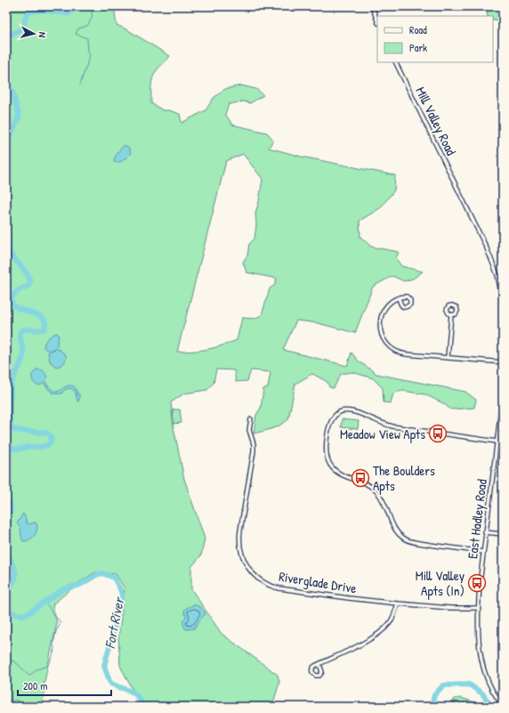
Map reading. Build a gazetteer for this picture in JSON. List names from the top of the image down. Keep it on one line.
{"streets":{"street":["Mill Valley Road","East Hadley Road","Riverglade Drive"]},"crossings":[["East Hadley Road","Riverglade Drive"]],"water":["Fort River"],"places":{"bus stop":["Meadow View Apts","The Boulders Apts","Mill Valley Apts (In)"]},"legend":["Road","Park"],"scale_bar":"200 m","north":"right"}
